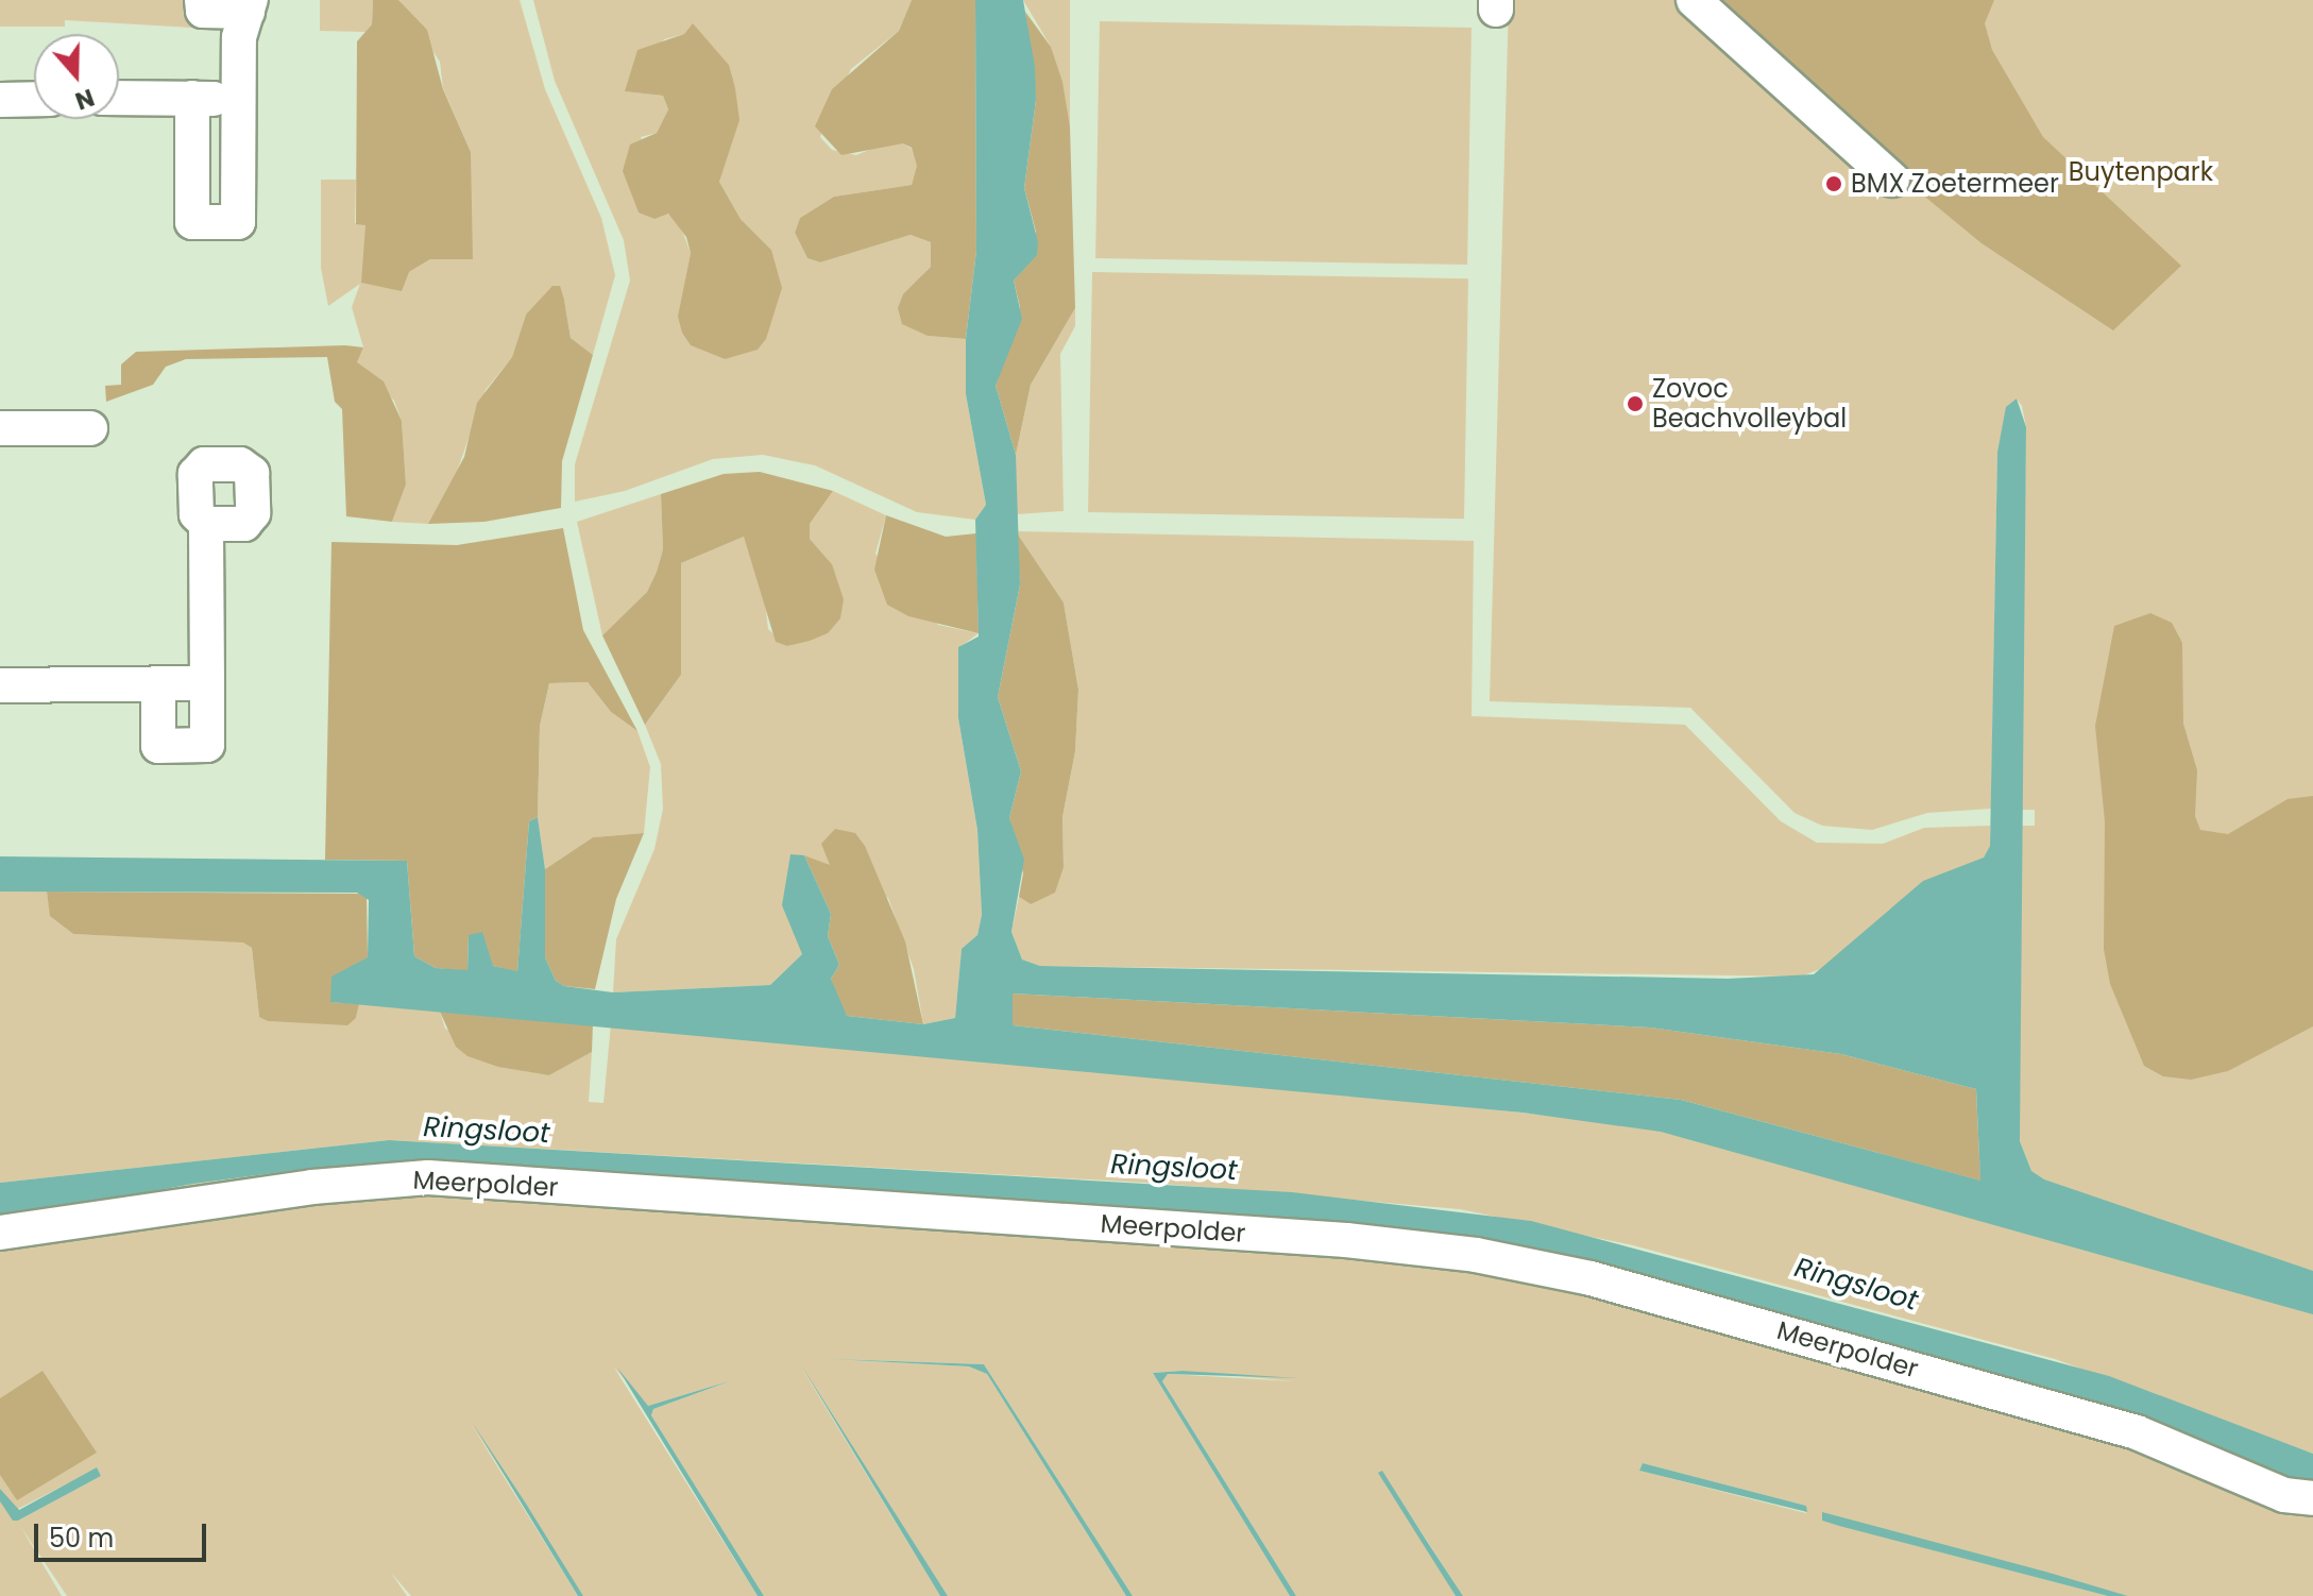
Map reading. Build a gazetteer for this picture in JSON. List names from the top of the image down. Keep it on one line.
{"streets":{"street":["Meerpolder"]},"water":["Ringsloot"],"parks":["Buytenpark"],"places":["BMX Zoetermeer","Zovoc Beachvolleybal"],"scale_bar":"50 m","north":"bottom"}
